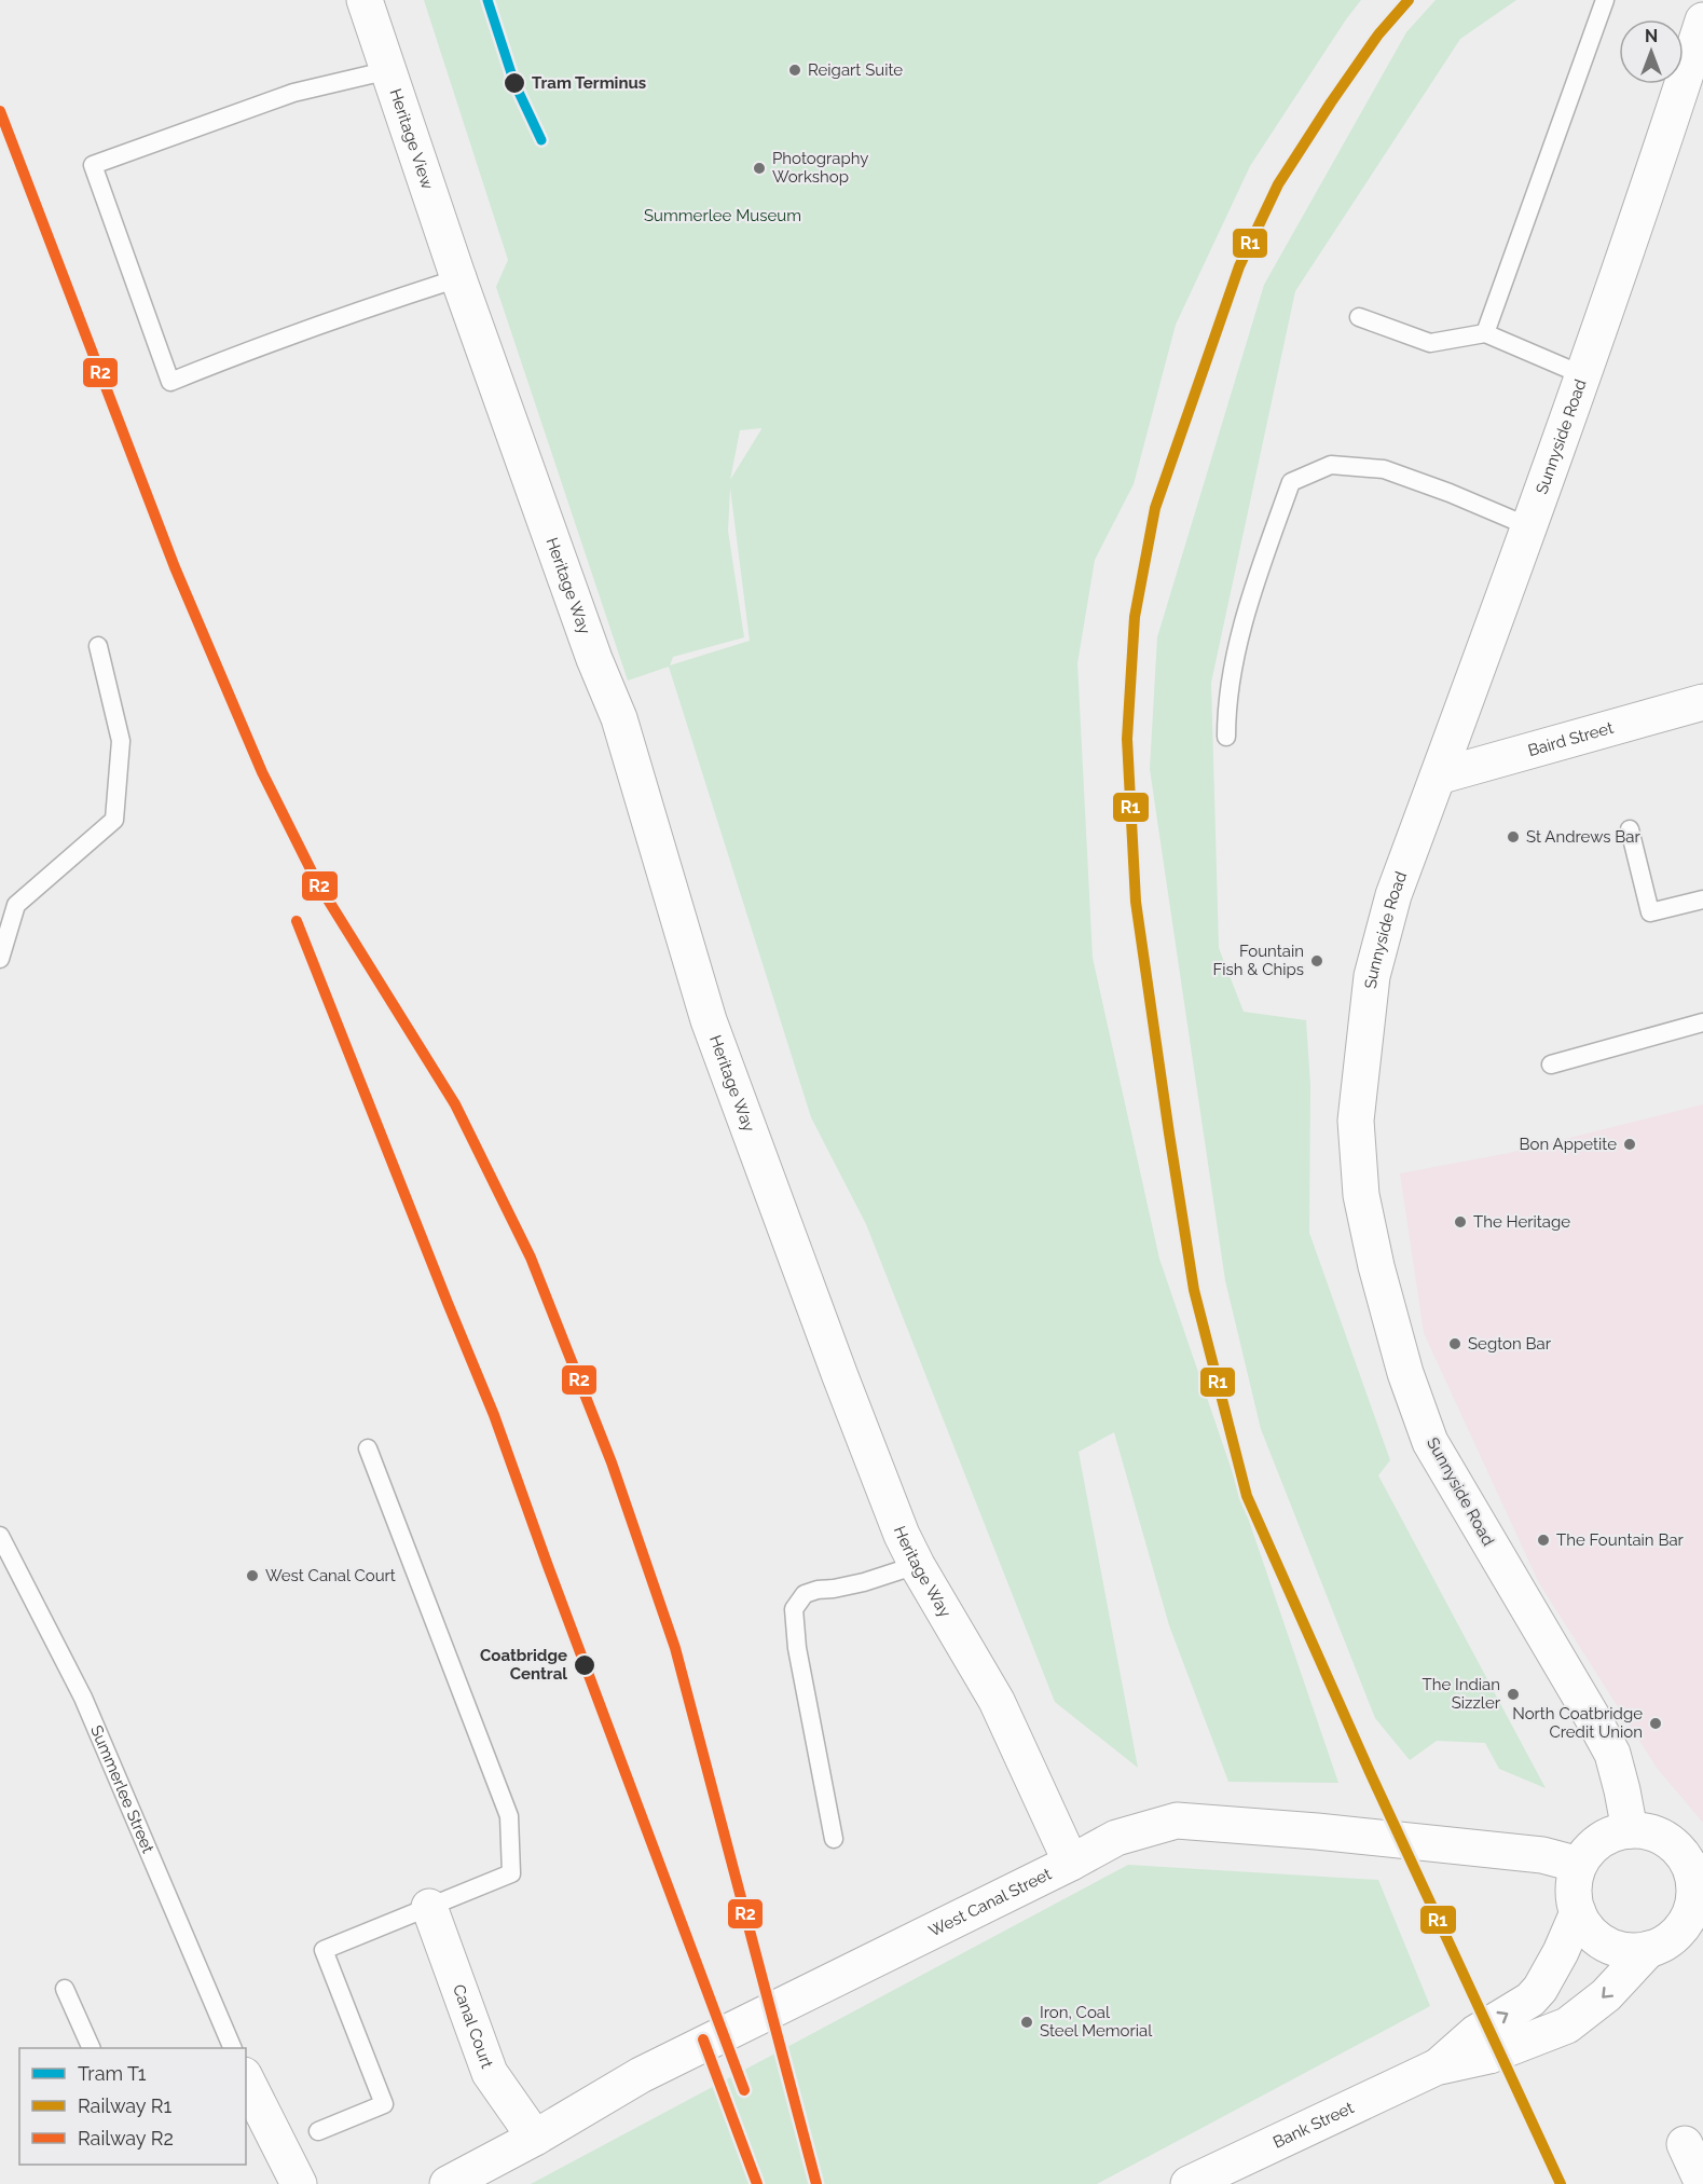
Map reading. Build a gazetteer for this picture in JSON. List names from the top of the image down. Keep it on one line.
{"streets":{"street":["Heritage View","Sunnyside Road","Heritage Way","Baird Street","West Canal Street","Canal Court","Bank Street"],"lane":["Summerlee Street"]},"crossings":[["Heritage View","Heritage Way"],["Sunnyside Road","Baird Street"],["Sunnyside Road","West Canal Street"],["Sunnyside Road","Bank Street"],["Heritage Way","West Canal Street"],["West Canal Street","Canal Court"],["West Canal Street","Bank Street"]],"parks":["Summerlee Museum"],"places":["Reigart Suite","Tram Terminus","Photography Workshop","St Andrews Bar","Fountain Fish & Chips","Bon Appetite","The Heritage","Segton Bar","The Fountain Bar","West Canal Court","Coatbridge Central","The Indian Sizzler","North Coatbridge Credit Union","Iron, Coal Steel Memorial"],"lines":["tram line T1","rail line R1","rail line R2"],"legend":["Tram T1","Railway R1","Railway R2"],"north":"top"}
